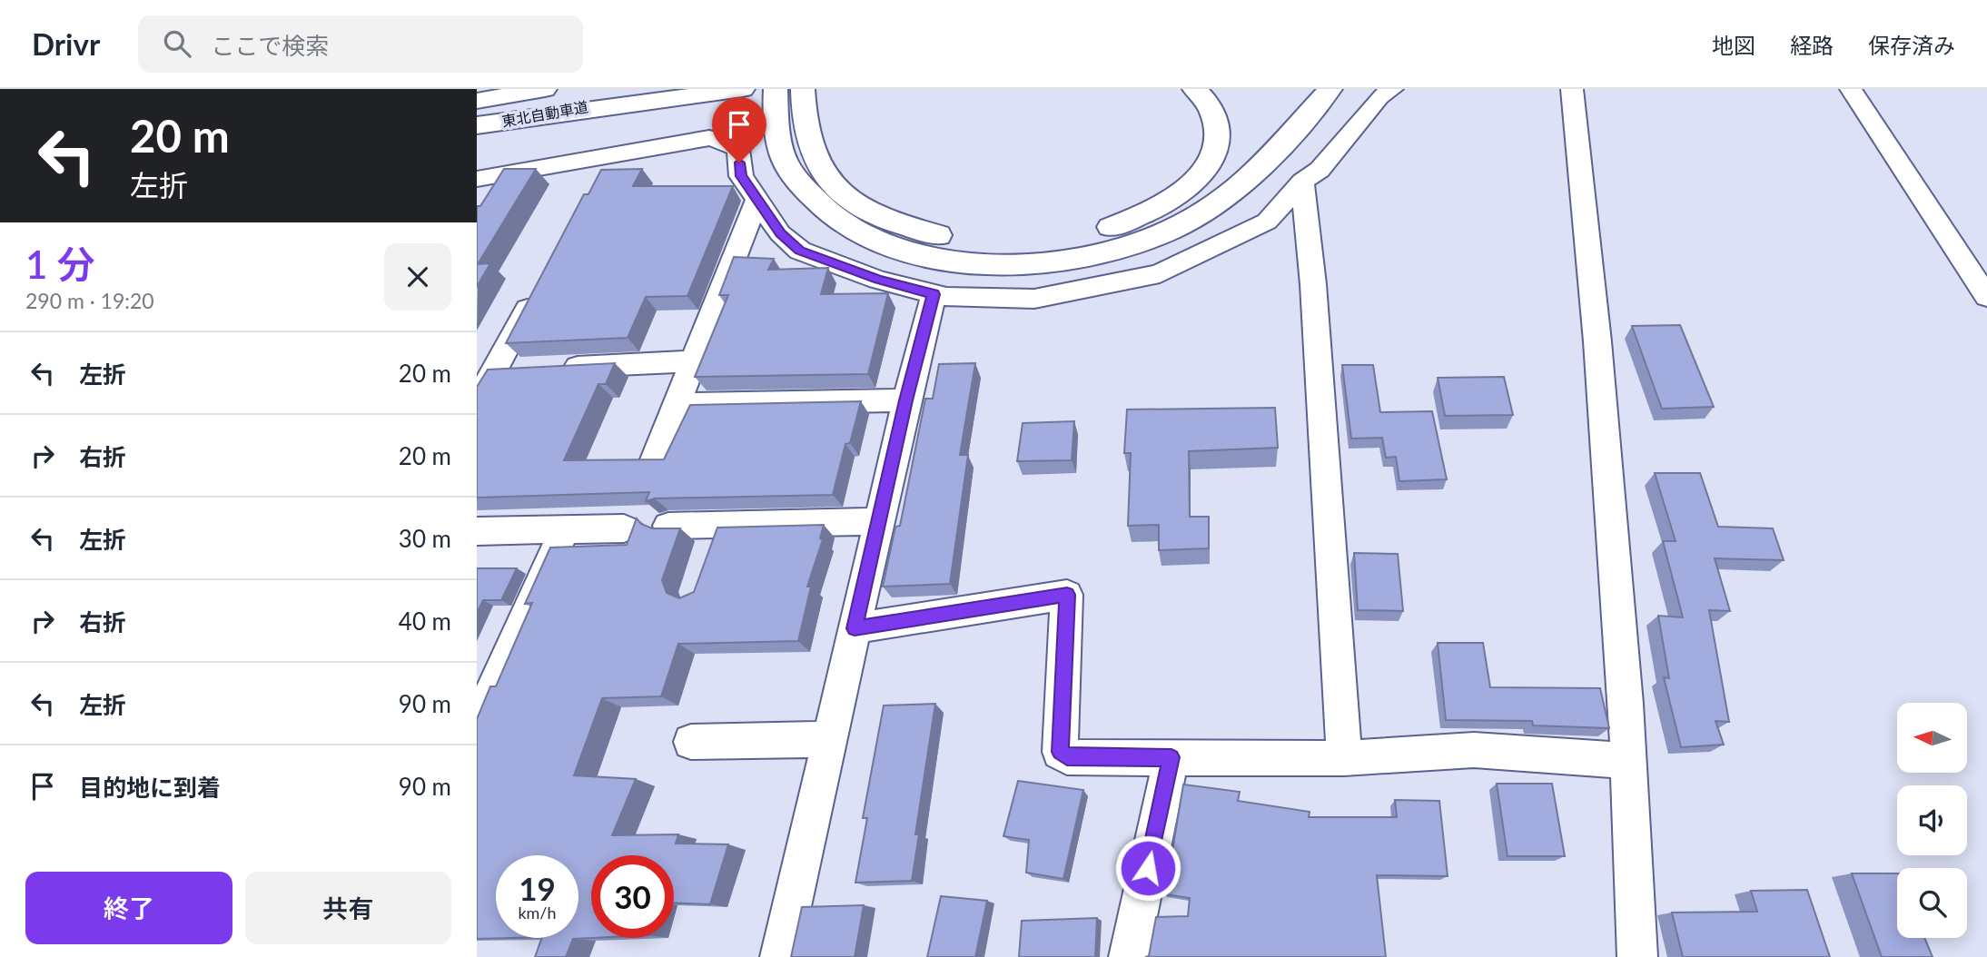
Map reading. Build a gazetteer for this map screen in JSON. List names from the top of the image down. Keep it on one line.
{"streets":{"highway":["東北自動車道"]},"north":"left","page":{"header":"Drivr","search":"ここで検索","nav":["地図","経路","保存済み"],"turn":["20 m","左折"],"heading":["1 分","290 m · 19:20"],"list":[{"name":"左折","value":"20 m"},{"name":"右折","value":"20 m"},{"name":"左折","value":"30 m"},{"name":"右折","value":"40 m"},{"name":"左折","value":"90 m"},{"name":"目的地に到着","value":"90 m"}],"speed":"19 km/h","limit":"30","buttons":["終了","共有"]}}
